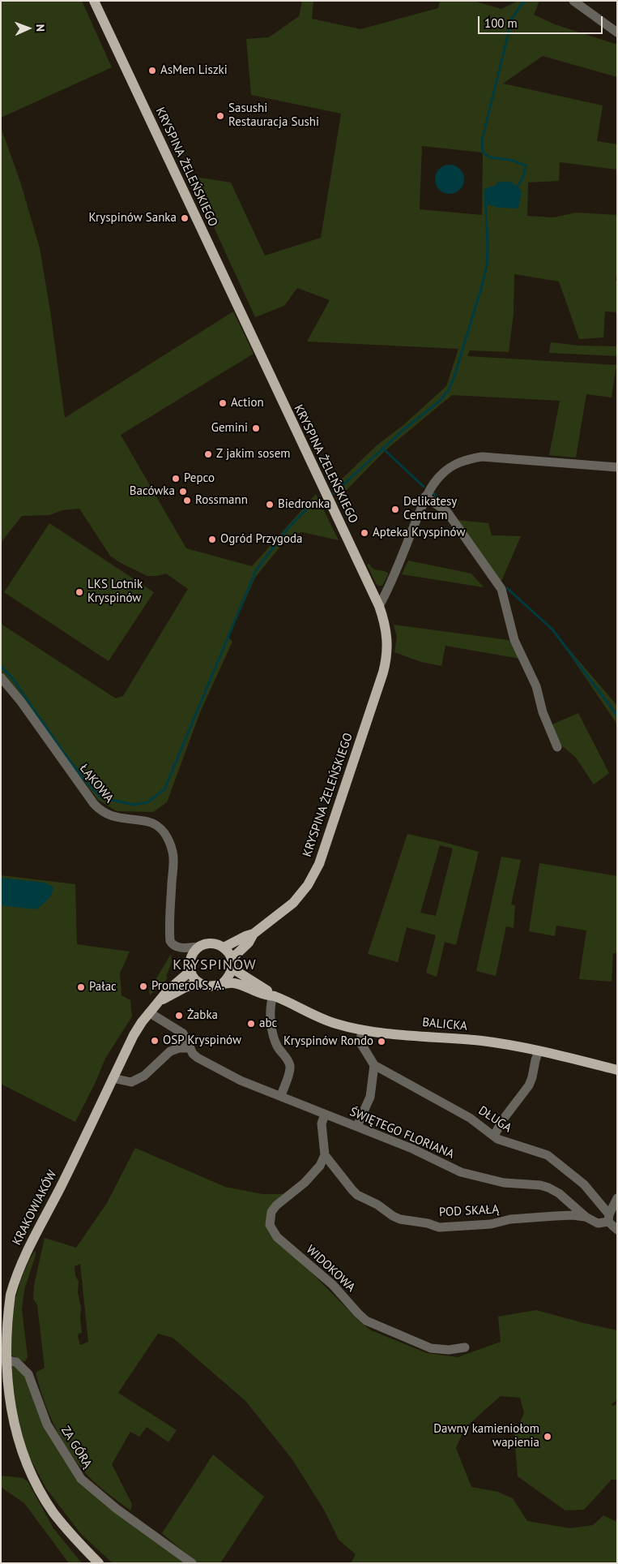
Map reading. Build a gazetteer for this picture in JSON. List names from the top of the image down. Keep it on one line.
{"streets":{"main road":["KRYSPINA ŻELEŃSKIEGO","BALICKA","KRAKOWIAKÓW"],"street":["ŁĄKOWA","DŁUGA","ŚWIĘTEGO FLORIANA","POD SKAŁĄ","WIDOKOWA","ZA GÓRĄ"]},"crossings":[["KRYSPINA ŻELEŃSKIEGO","ŁĄKOWA"],["KRYSPINA ŻELEŃSKIEGO","BALICKA"],["KRYSPINA ŻELEŃSKIEGO","KRAKOWIAKÓW"],["ŁĄKOWA","BALICKA"],["ŁĄKOWA","KRAKOWIAKÓW"],["BALICKA","DŁUGA"],["BALICKA","KRAKOWIAKÓW"],["DŁUGA","ŚWIĘTEGO FLORIANA"],["ŚWIĘTEGO FLORIANA","KRAKOWIAKÓW"],["ŚWIĘTEGO FLORIANA","POD SKAŁĄ"],["KRAKOWIAKÓW","ZA GÓRĄ"],["POD SKAŁĄ","WIDOKOWA"]],"districts":["KRYSPINÓW"],"places":["AsMen Liszki","Sasushi Restauracja Sushi","Kryspinów Sanka","Action","Gemini","Z jakim sosem","Pepco","Bacówka","Rossmann","Biedronka","Delikatesy Centrum","Apteka Kryspinów","Ogród Przygoda","LKS Lotnik Kryspinów","Promerol S. A.","Pałac","Żabka","abc","OSP Kryspinów","Kryspinów Rondo","Dawny kamieniołom wapienia"],"scale_bar":"100 m","north":"right"}
